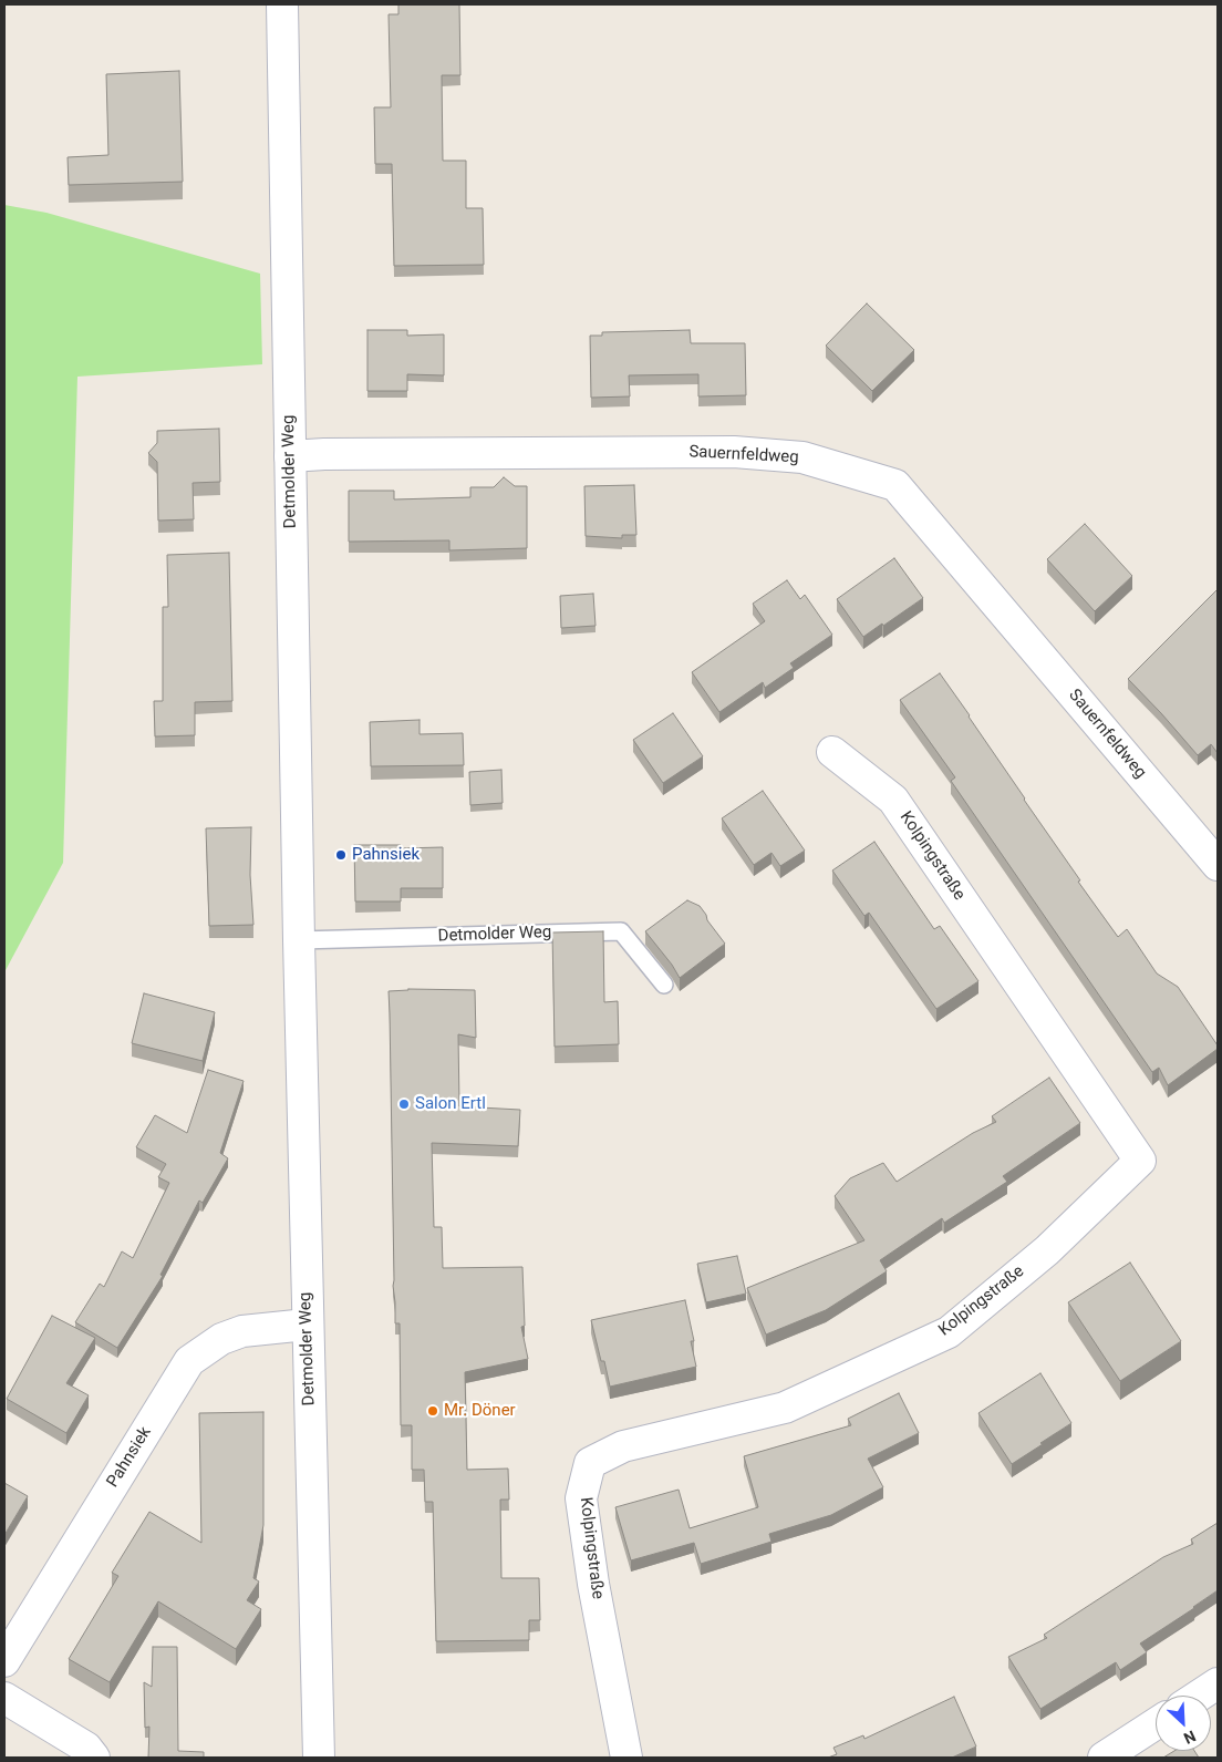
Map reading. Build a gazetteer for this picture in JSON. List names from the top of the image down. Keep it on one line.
{"streets":{"street":["Sauernfeldweg","Detmolder Weg","Kolpingstraße","Pahnsiek"]},"crossings":[["Sauernfeldweg","Detmolder Weg"],["Detmolder Weg","Pahnsiek"]],"places":["Pahnsiek","Salon Ertl","Mr. Döner"],"north":"bottom right"}
